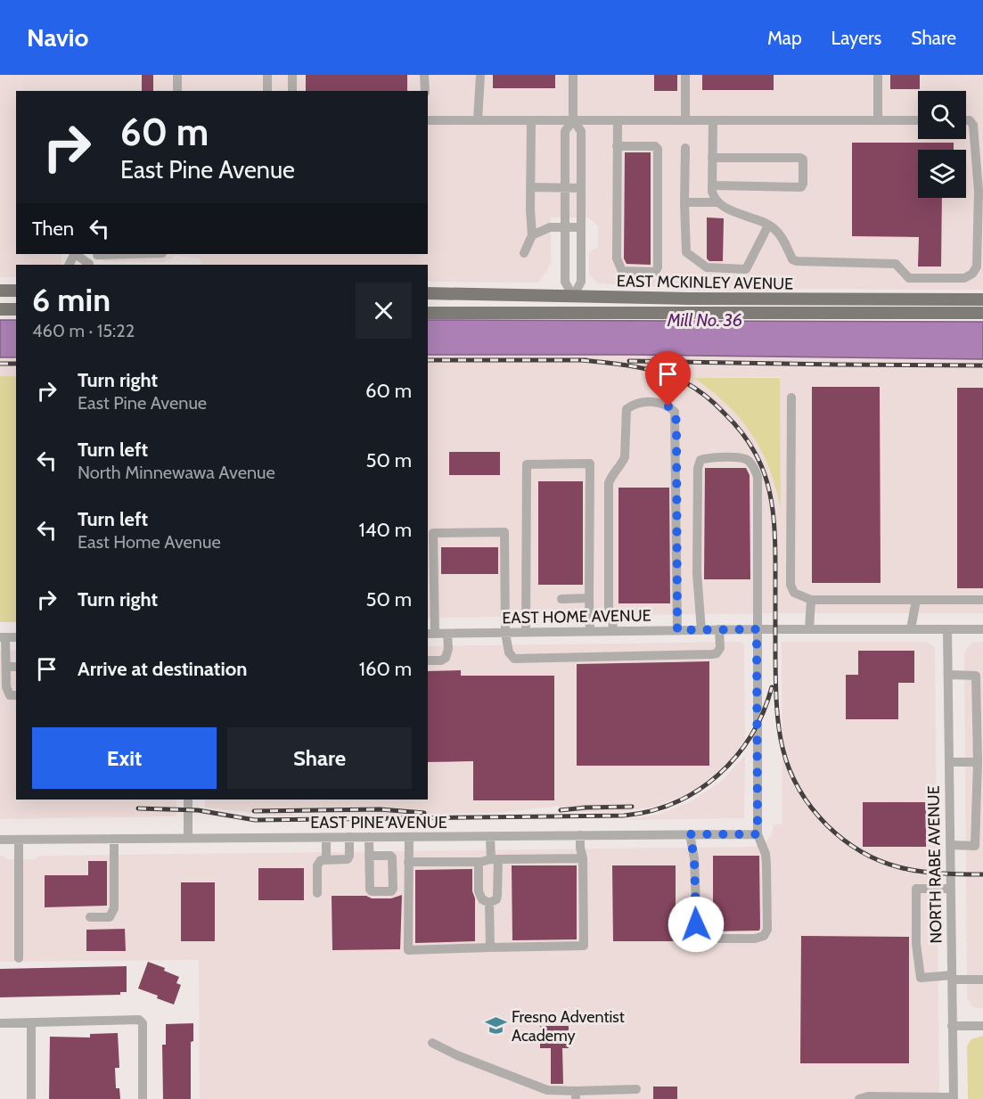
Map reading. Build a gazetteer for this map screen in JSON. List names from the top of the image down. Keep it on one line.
{"streets":{"main road":["EAST MCKINLEY AVENUE"],"street":["EAST HOME AVENUE","EAST PINE AVENUE","NORTH RABE AVENUE"]},"crossings":[["EAST HOME AVENUE","NORTH RABE AVENUE"]],"water":["Mill No. 36"],"places":{"school or university":["Fresno Adventist Academy"]},"page":{"header":"Navio","nav":["Map","Layers","Share"],"turn":["60 m","East Pine Avenue"],"then":"Then","heading":["6 min","460 m · 15:22"],"list":[{"name":"Turn right","note":"East Pine Avenue","value":"60 m"},{"name":"Turn left","note":"North Minnewawa Avenue","value":"50 m"},{"name":"Turn left","note":"East Home Avenue","value":"140 m"},{"name":"Turn right","value":"50 m"},{"name":"Arrive at destination","value":"160 m"}],"buttons":["Exit","Share"]}}
